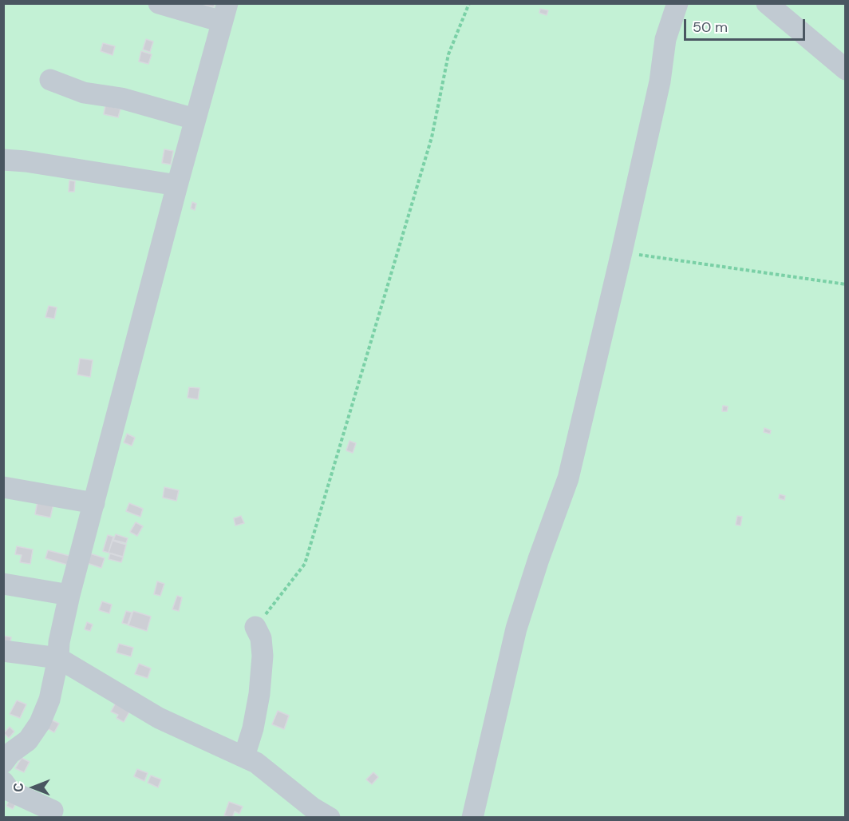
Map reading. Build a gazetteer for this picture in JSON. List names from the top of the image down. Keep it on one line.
{"scale_bar":"50 m","north":"left"}
